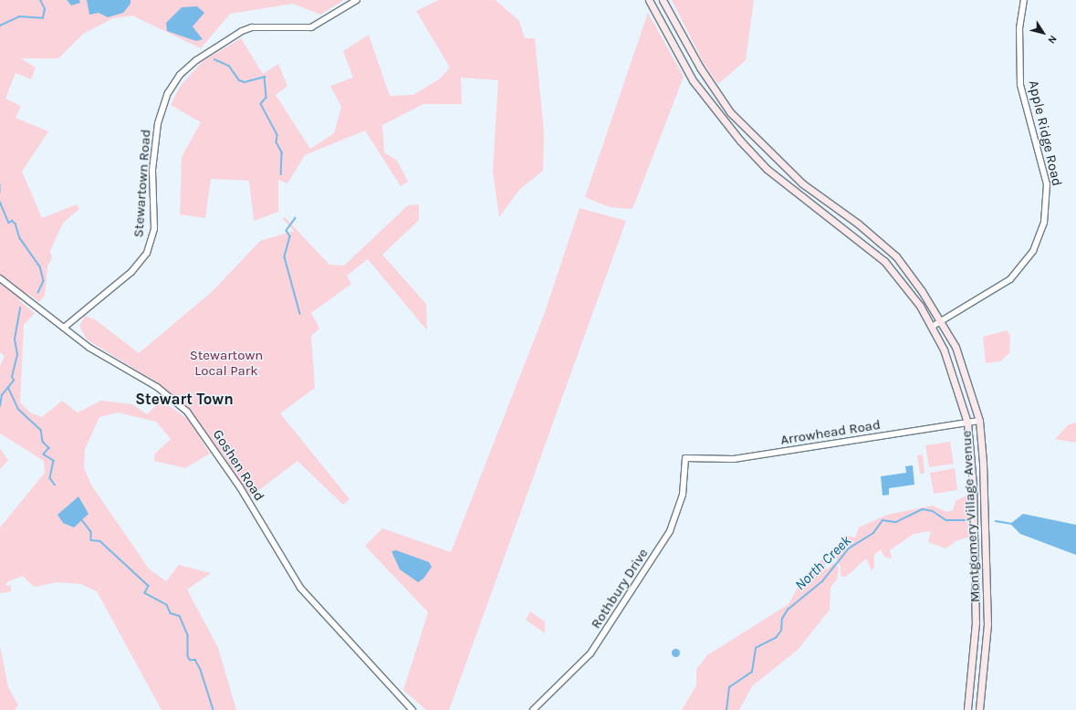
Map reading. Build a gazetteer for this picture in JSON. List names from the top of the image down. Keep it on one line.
{"streets":{"main road":["Montgomery Village Avenue"],"street":["Apple Ridge Road","Stewartown Road","Arrowhead Road","Goshen Road","Rothbury Drive"]},"crossings":[["Apple Ridge Road","Montgomery Village Avenue"],["Stewartown Road","Goshen Road"],["Arrowhead Road","Montgomery Village Avenue"],["Arrowhead Road","Rothbury Drive"]],"districts":["Stewart Town"],"water":["North Creek"],"parks":["Stewartown Local Park"],"north":"bottom right"}
